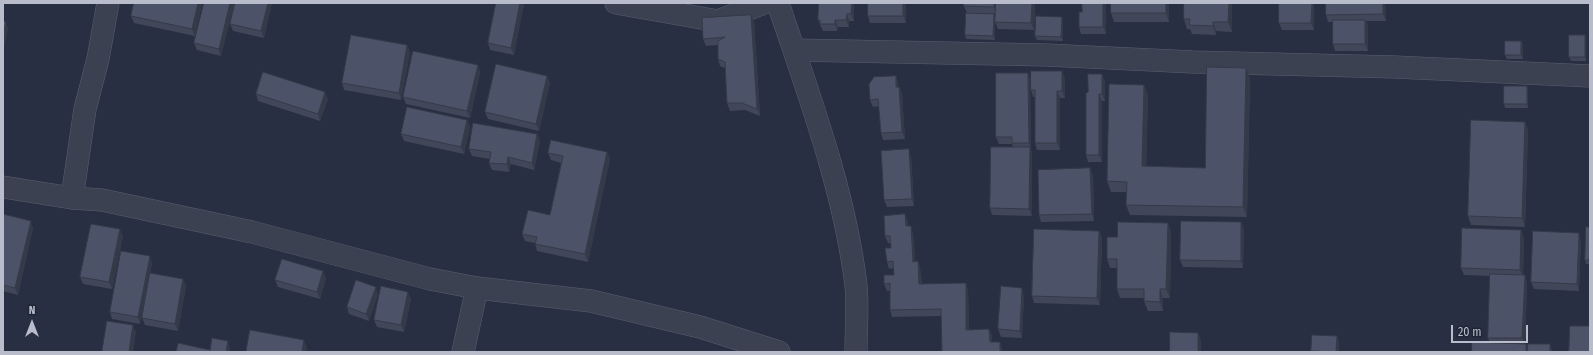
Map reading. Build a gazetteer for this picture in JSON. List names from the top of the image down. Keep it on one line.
{"scale_bar":"20 m","north":"top"}
